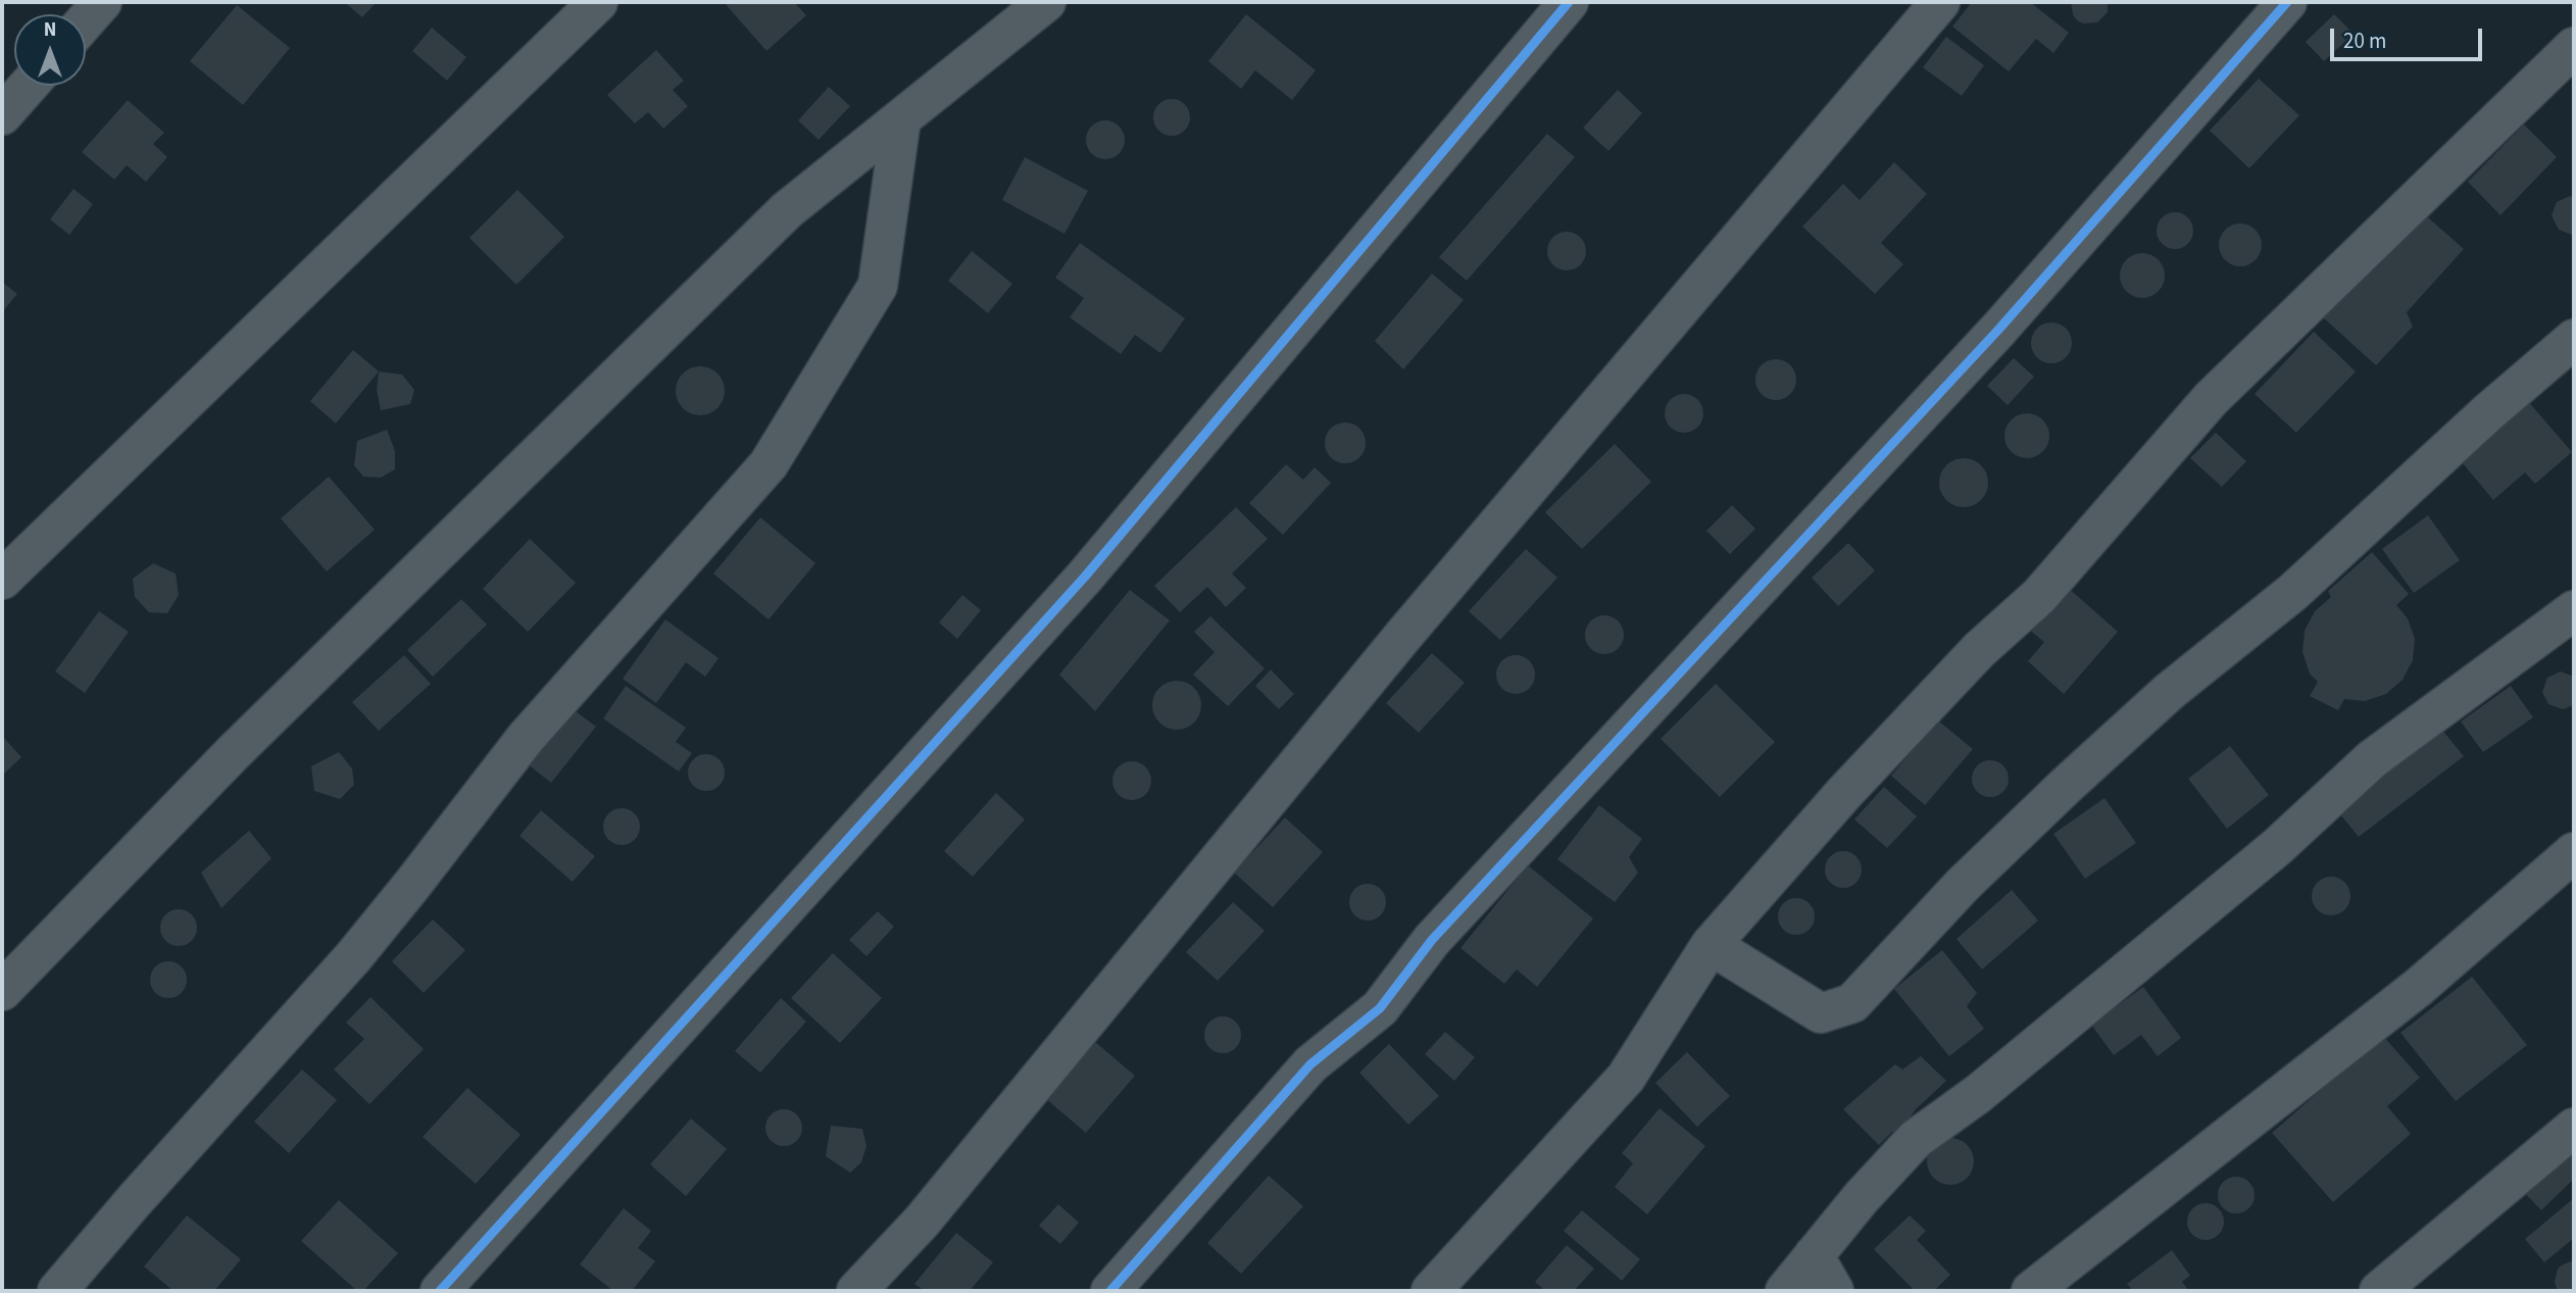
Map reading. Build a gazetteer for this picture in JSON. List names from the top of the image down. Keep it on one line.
{"scale_bar":"20 m","north":"top"}
